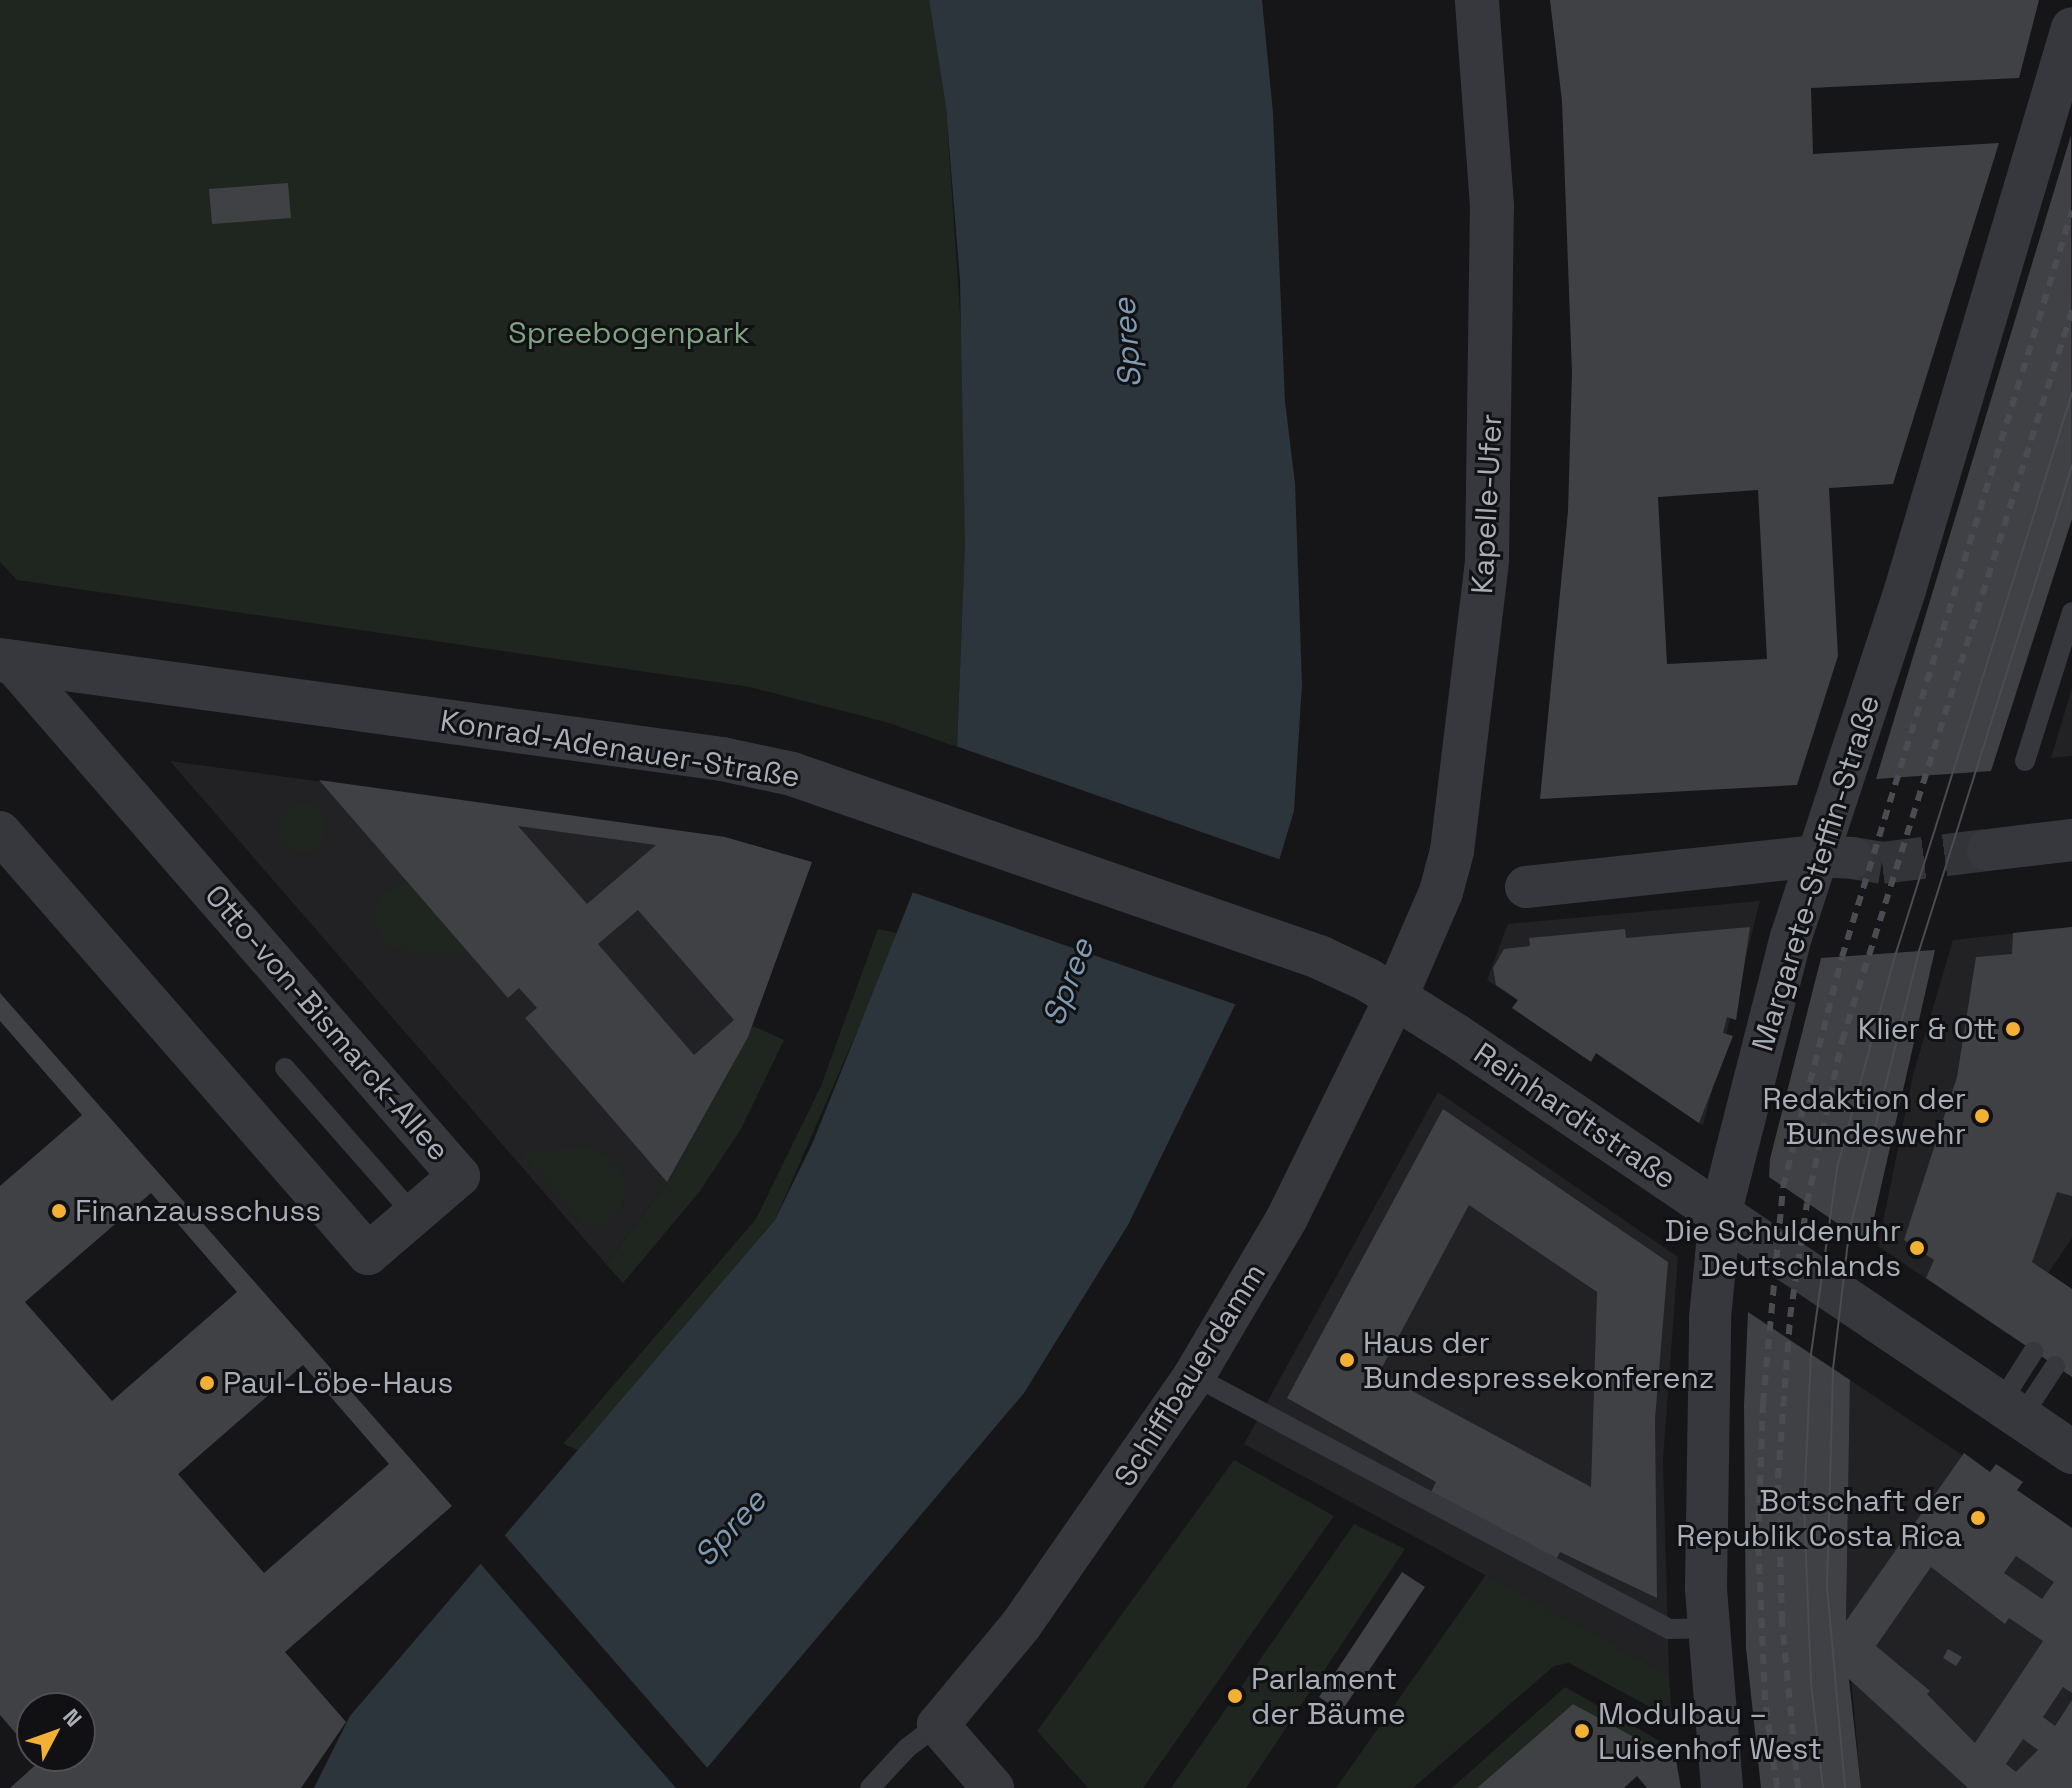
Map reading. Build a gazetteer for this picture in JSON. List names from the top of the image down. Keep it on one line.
{"streets":{"street":["Kapelle-Ufer","Konrad-Adenauer-Straße","Margarete-Steffin-Straße","Otto-von-Bismarck-Allee","Reinhardtstraße","Schiffbauerdamm"]},"crossings":[["Kapelle-Ufer","Konrad-Adenauer-Straße"],["Kapelle-Ufer","Reinhardtstraße"],["Kapelle-Ufer","Schiffbauerdamm"],["Konrad-Adenauer-Straße","Otto-von-Bismarck-Allee"],["Konrad-Adenauer-Straße","Reinhardtstraße"],["Konrad-Adenauer-Straße","Schiffbauerdamm"],["Margarete-Steffin-Straße","Reinhardtstraße"],["Reinhardtstraße","Schiffbauerdamm"]],"water":["Spree"],"parks":["Spreebogenpark"],"places":["Klier & Ott","Redaktion der Bundeswehr","Finanzausschuss","Die Schuldenuhr Deutschlands","Haus der Bundespressekonferenz","Paul-Löbe-Haus","Botschaft der Republik Costa Rica","Parlament der Bäume","Modulbau – Luisenhof West"],"north":"top right"}
